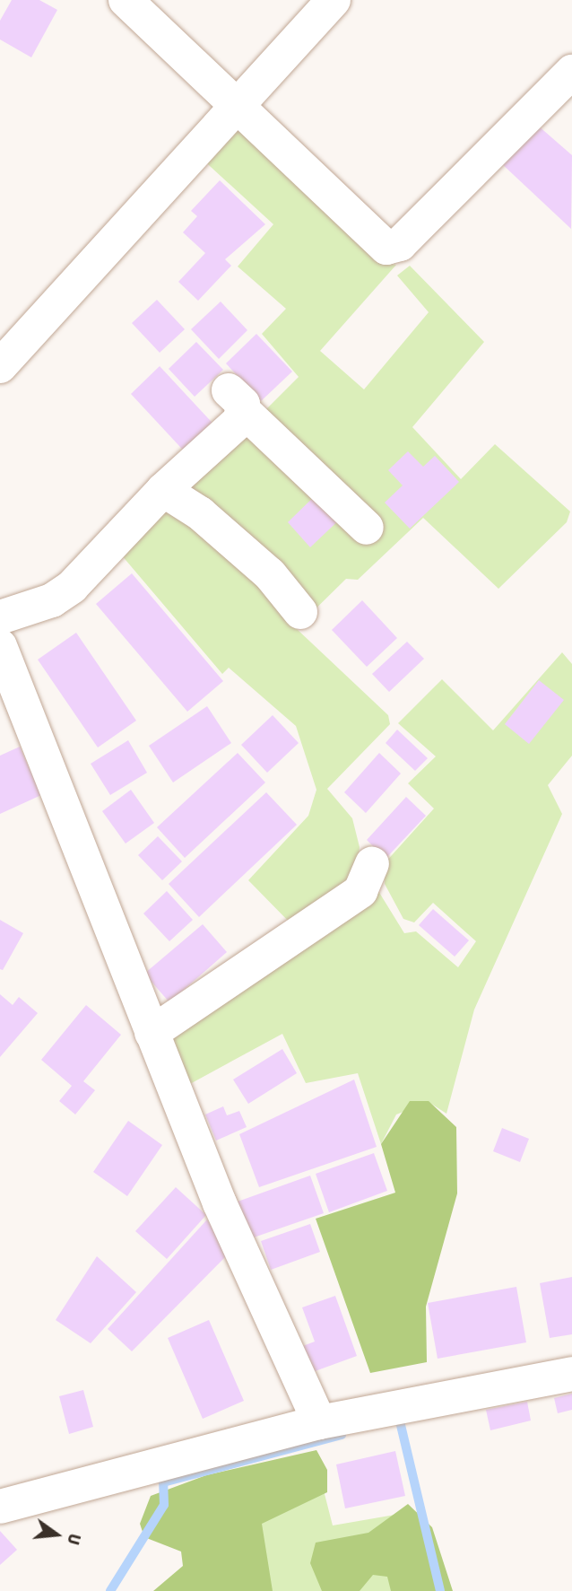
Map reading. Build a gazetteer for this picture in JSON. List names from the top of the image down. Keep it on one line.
{"north":"right"}
